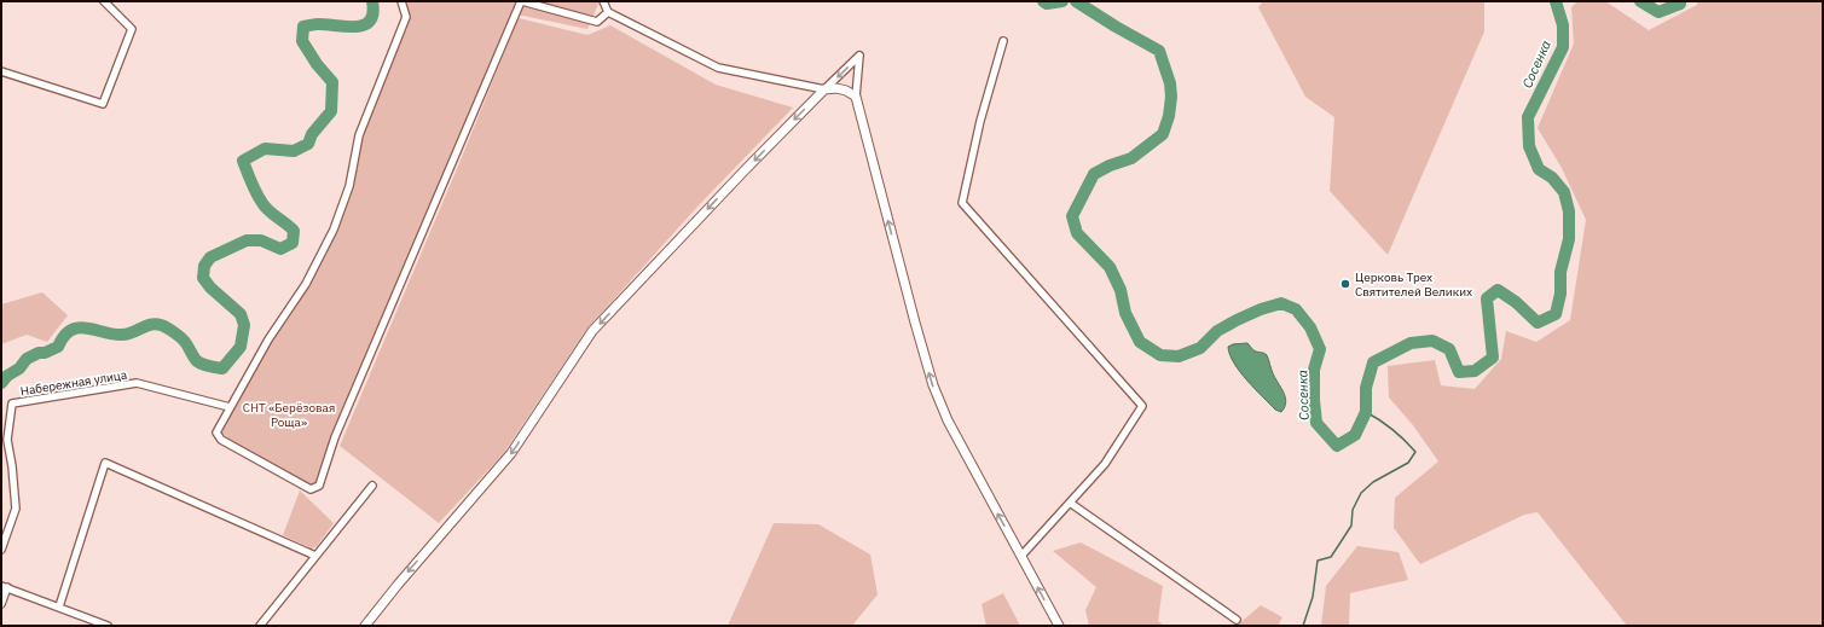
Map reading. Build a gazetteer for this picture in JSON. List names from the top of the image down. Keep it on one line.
{"streets":{"street":["Набережная улица"]},"water":["Сосенка"],"parks":["СНТ «Берёзовая Роща»"],"places":["Церковь Трех Святителей Великих"]}
